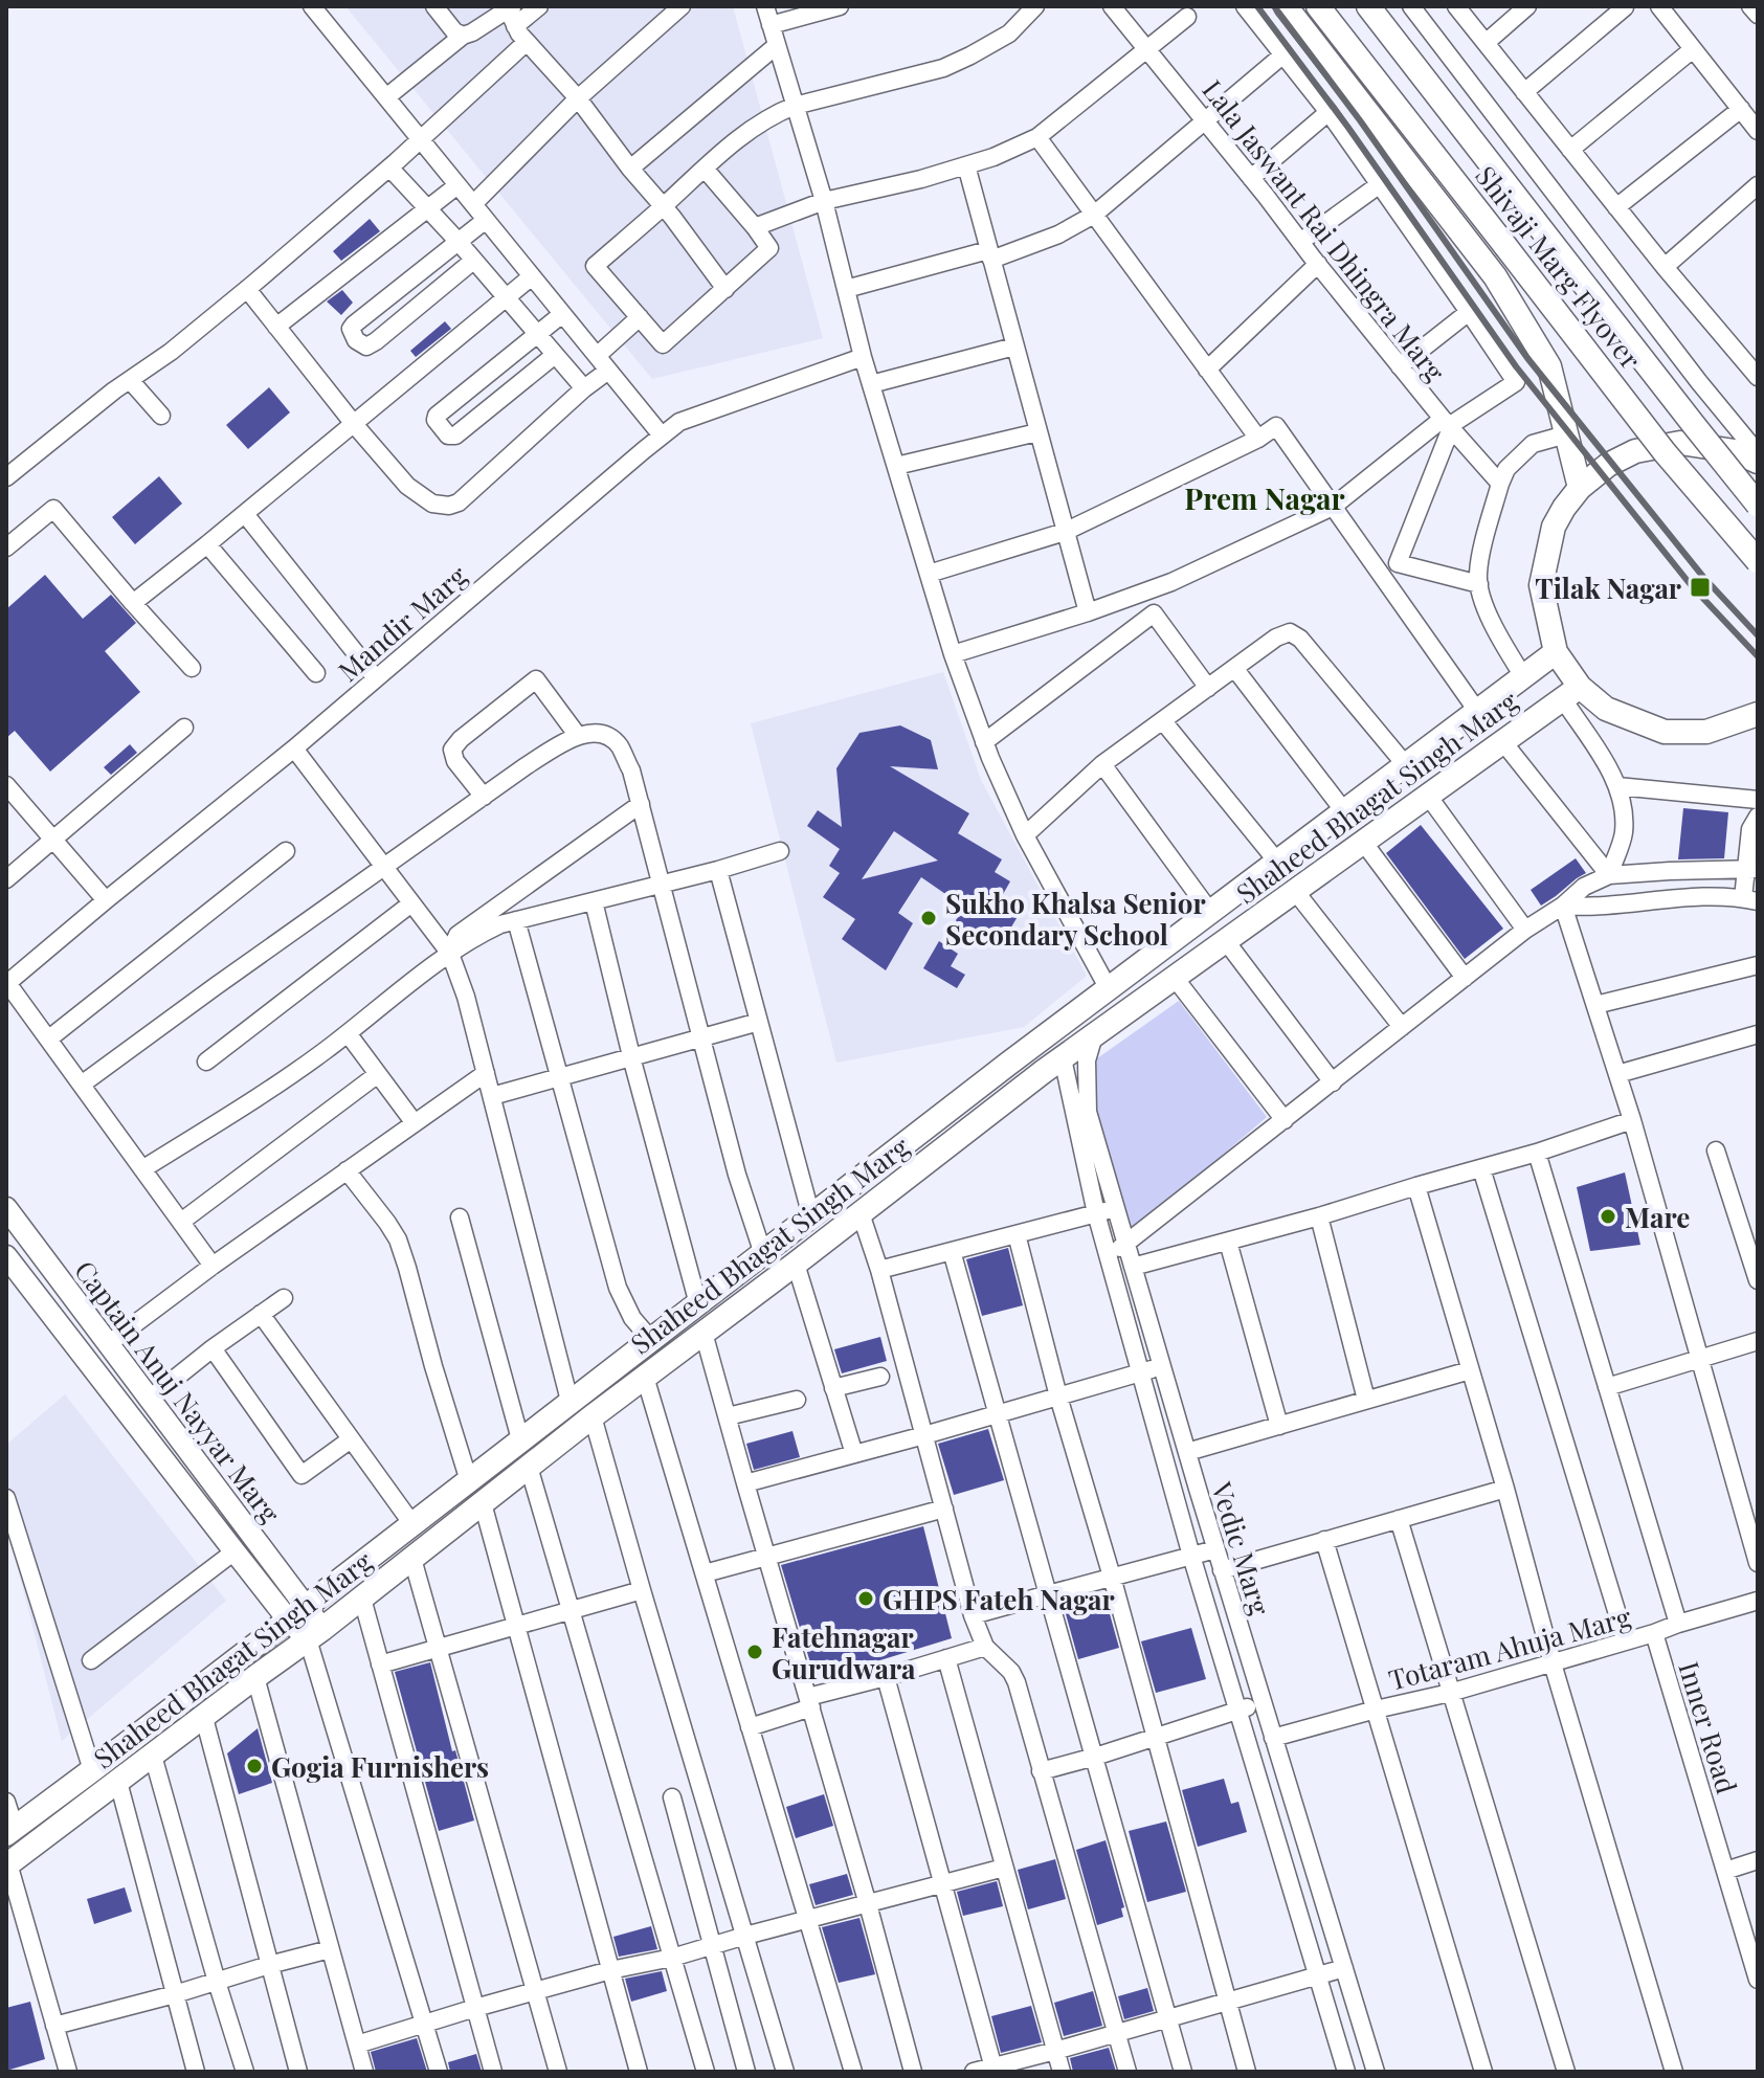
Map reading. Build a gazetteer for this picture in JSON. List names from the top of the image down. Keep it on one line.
{"streets":{"main road":["Shivaji Marg Flyover","Shaheed Bhagat Singh Marg"],"street":["Lala Jaswant Rai Dhingra Marg","Mandir Marg","Captain Anuj Nayyar Marg","Vedic Marg","Totaram Ahuja Marg","Inner Road"]},"crossings":[["Shaheed Bhagat Singh Marg","Captain Anuj Nayyar Marg"],["Shaheed Bhagat Singh Marg","Vedic Marg"],["Vedic Marg","Totaram Ahuja Marg"],["Totaram Ahuja Marg","Inner Road"]],"districts":["Prem Nagar"],"places":{"transit":["Tilak Nagar"],"other":["Sukho Khalsa Senior Secondary School","Mare","GHPS Fateh Nagar","Fatehnagar Gurudwara","Gogia Furnishers"]}}
